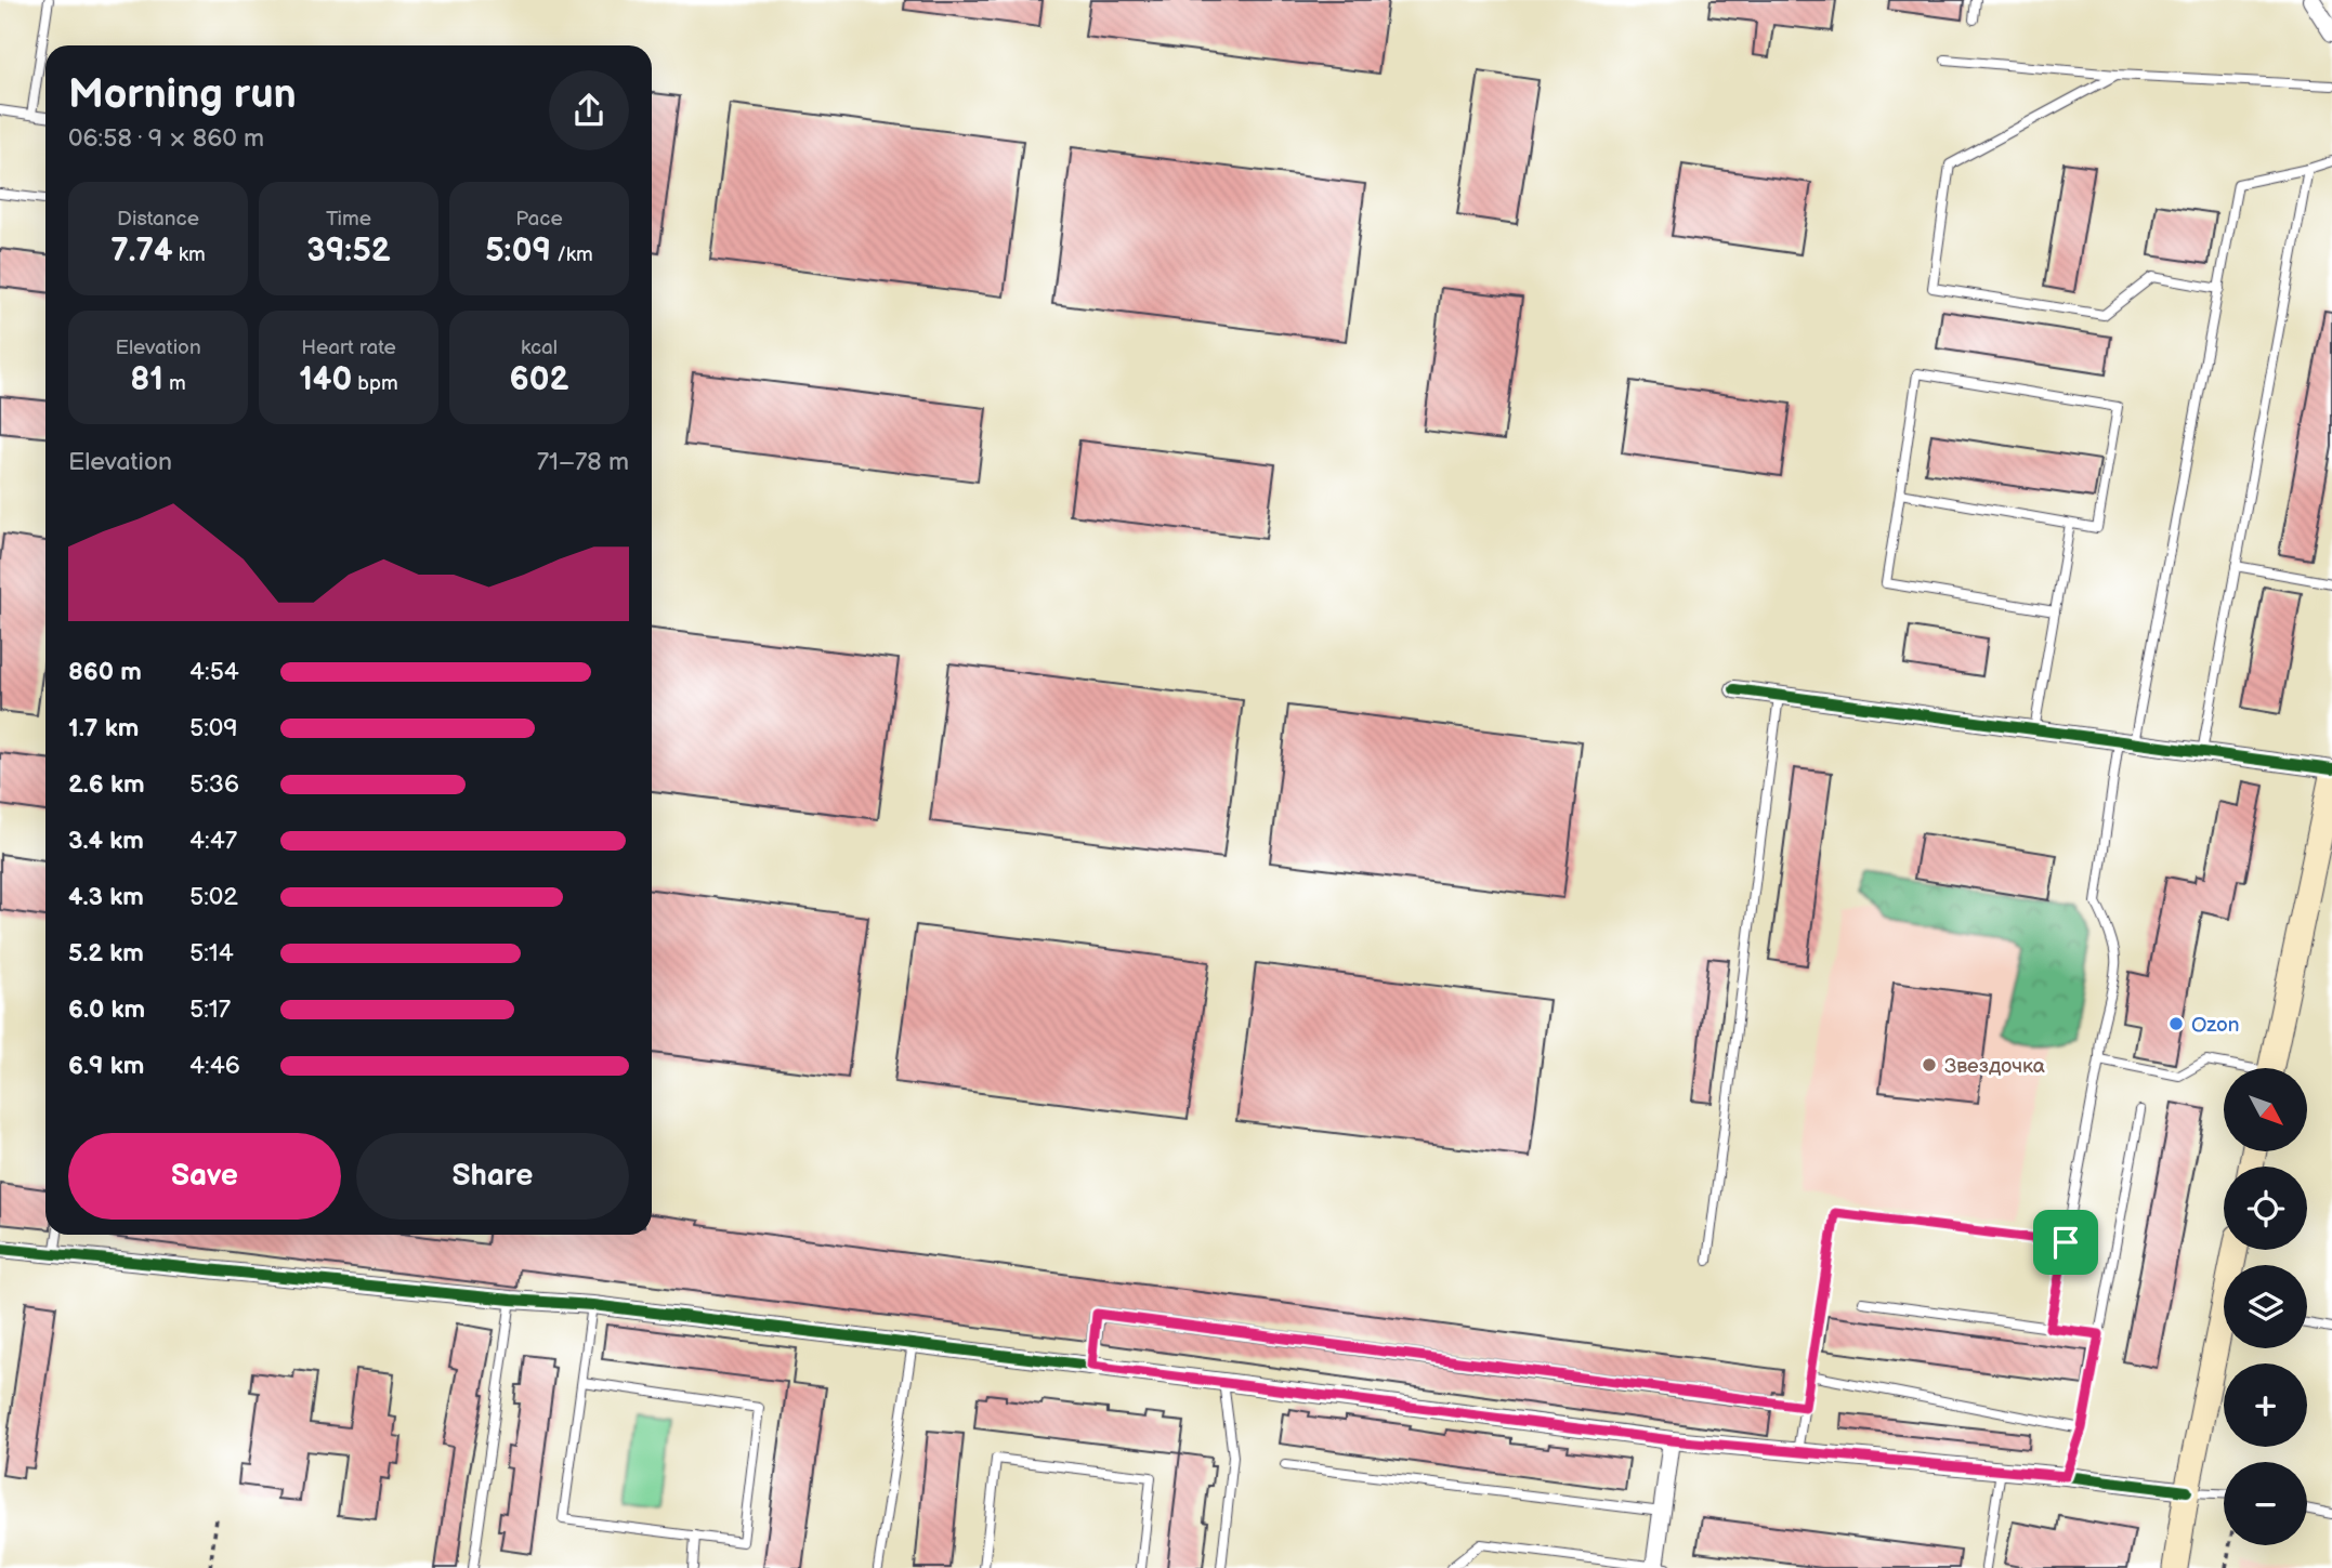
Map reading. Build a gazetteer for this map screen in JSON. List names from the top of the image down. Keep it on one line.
{"places":["Ozon","Звездочка"],"north":"bottom right","page":{"heading":["Morning run","06:58 · 9 × 860 m"],"stats":[["Distance","7.74 km"],["Time","39:52"],["Pace","5:09 /km"],["Elevation","81 m"],["Heart rate","140 bpm"],["kcal","602"]],"chart":["Elevation","71–78 m"],"list":[{"name":"860 m","note":"4:54"},{"name":"1.7 km","note":"5:09"},{"name":"2.6 km","note":"5:36"},{"name":"3.4 km","note":"4:47"},{"name":"4.3 km","note":"5:02"},{"name":"5.2 km","note":"5:14"},{"name":"6.0 km","note":"5:17"},{"name":"6.9 km","note":"4:46"}],"map_buttons":["+","−"],"buttons":["Save","Share"]}}
